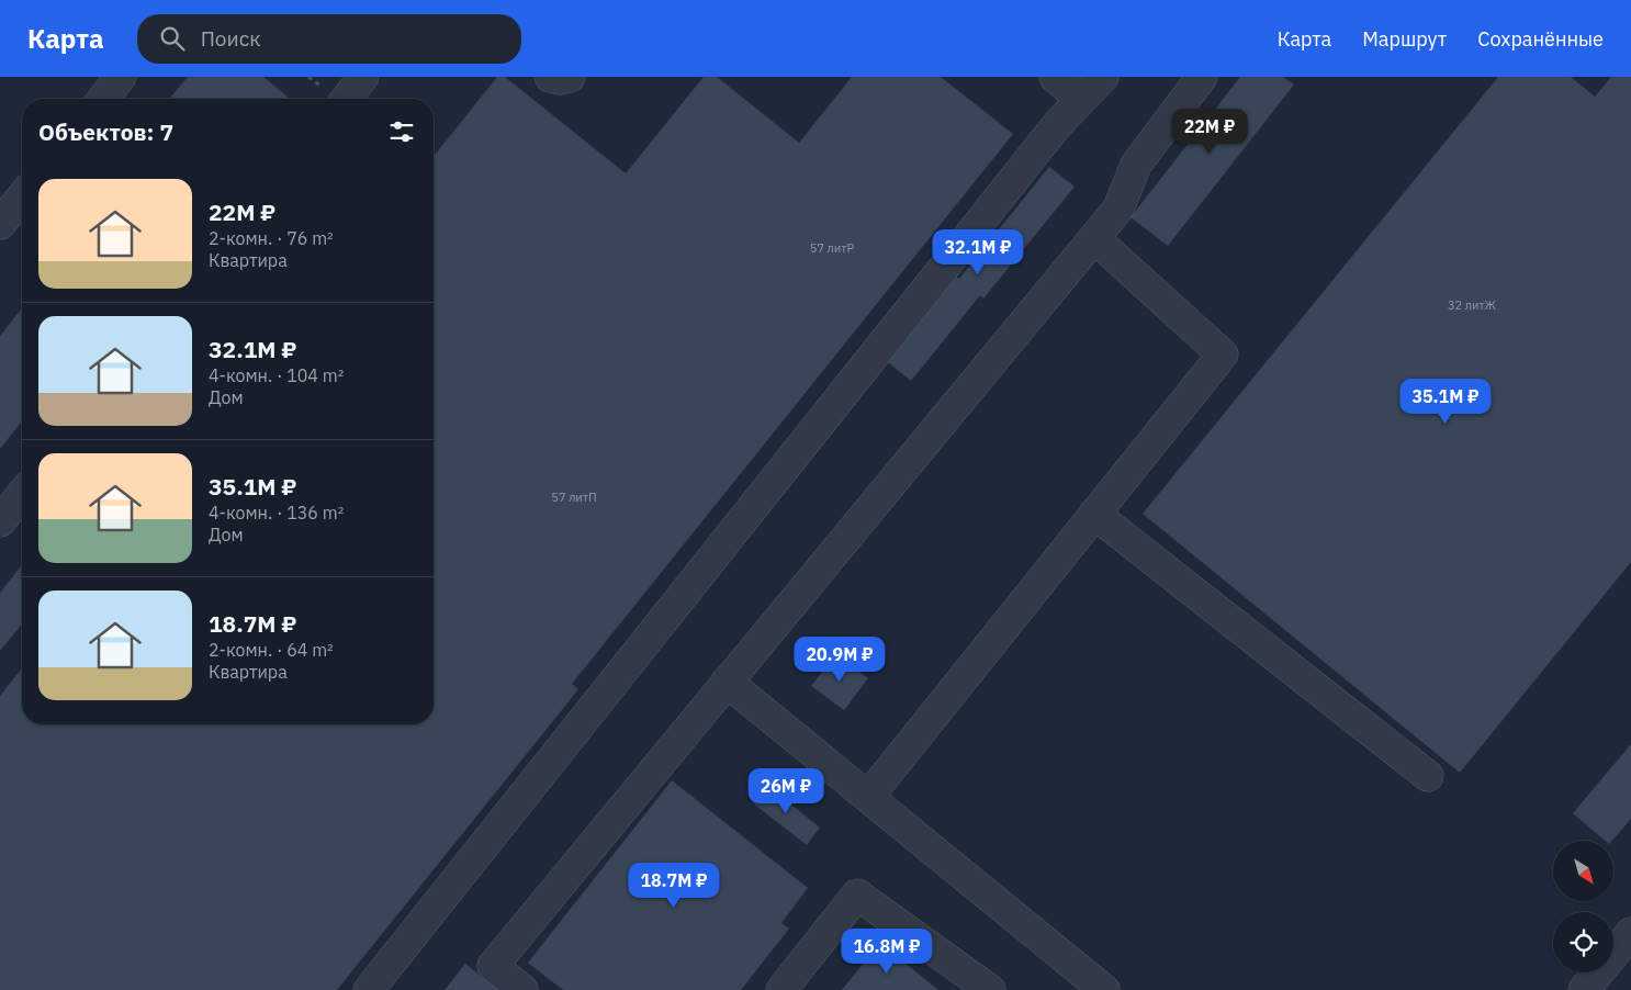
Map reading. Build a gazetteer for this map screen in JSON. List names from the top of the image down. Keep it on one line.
{"house_numbers":["57 литР","32 литЖ","57 литП"],"north":"bottom right","page":{"header":"Карта","search":"Поиск","nav":["Карта","Маршрут","Сохранённые"],"heading":"Объектов: 7","price":["22M ₽","32.1M ₽","35.1M ₽","20.9M ₽","26M ₽","18.7M ₽","16.8M ₽"],"list":[{"name":"22M ₽","note":"2-комн. · 76 m² · Квартира"},{"name":"32.1M ₽","note":"4-комн. · 104 m² · Дом"},{"name":"35.1M ₽","note":"4-комн. · 136 m² · Дом"},{"name":"18.7M ₽","note":"2-комн. · 64 m² · Квартира"}]}}
